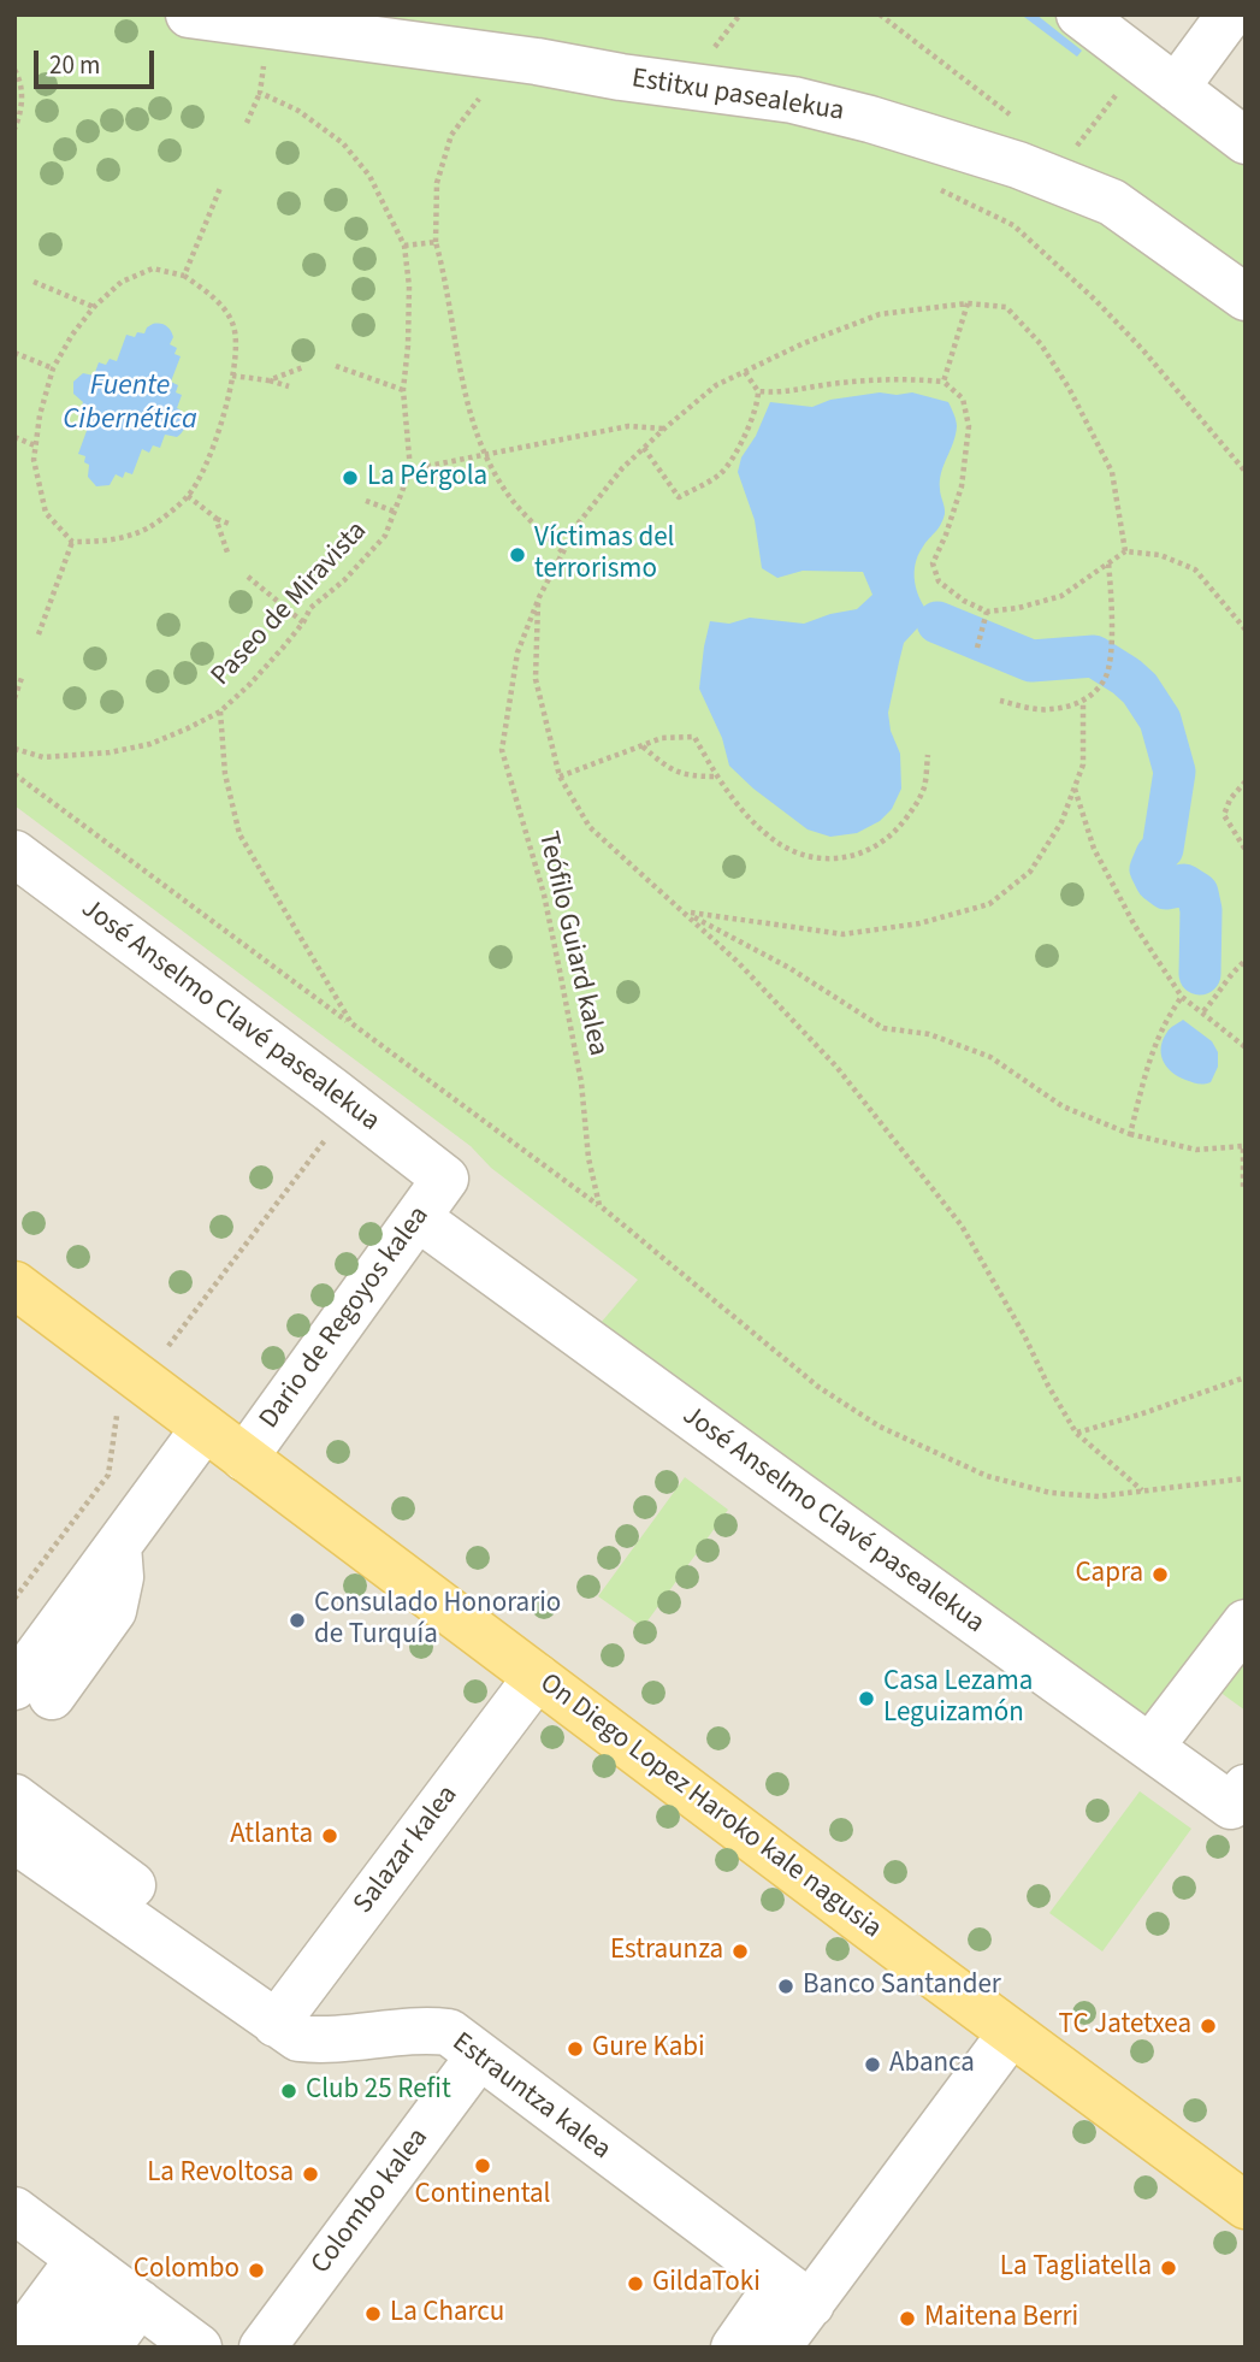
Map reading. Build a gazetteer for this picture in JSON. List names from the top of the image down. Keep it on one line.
{"streets":{"main road":["On Diego Lopez Haroko kale nagusia"],"street":["Estitxu pasealekua","José Anselmo Clavé pasealekua","Dario de Regoyos kalea","Salazar kalea","Estrauntza kalea","Colombo kalea"],"path":["Paseo de Miravista","Teófilo Guiard kalea"]},"crossings":[["José Anselmo Clavé pasealekua","Dario de Regoyos kalea"],["Dario de Regoyos kalea","On Diego Lopez Haroko kale nagusia"],["On Diego Lopez Haroko kale nagusia","Salazar kalea"],["Salazar kalea","Estrauntza kalea"],["Estrauntza kalea","Colombo kalea"]],"water":["Fuente Cibernética"],"places":["La Pérgola","Víctimas del terrorismo","Capra","Consulado Honorario de Turquía","Casa Lezama Leguizamón","Atlanta","Estraunza","Banco Santander","TC Jatetxea","Gure Kabi","Abanca","Club 25 Refit","Continental","La Revoltosa","La Tagliatella","Colombo","GildaToki","La Charcu","Maitena Berri"],"scale_bar":"20 m"}
